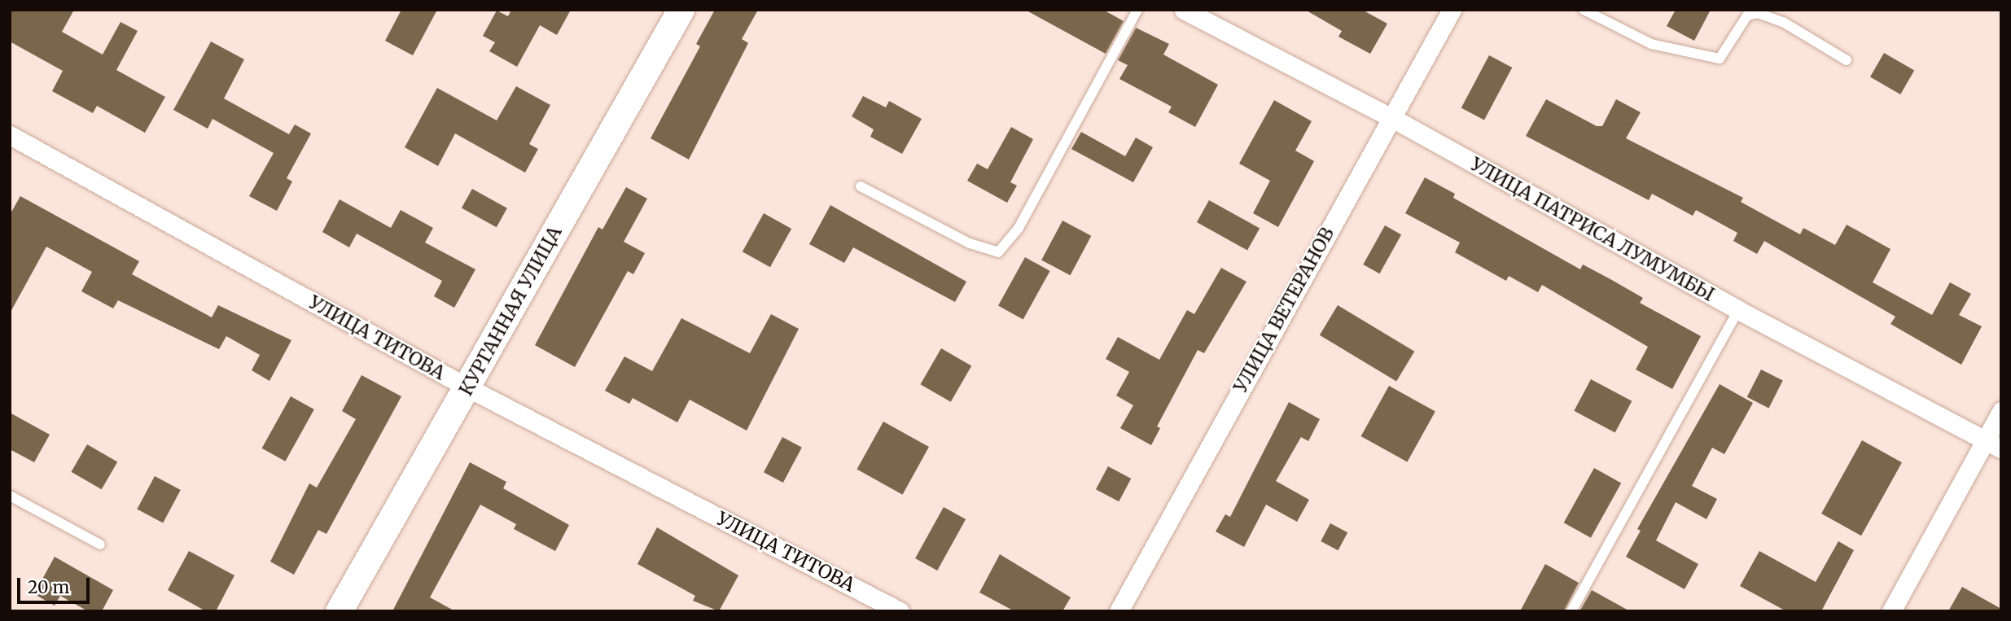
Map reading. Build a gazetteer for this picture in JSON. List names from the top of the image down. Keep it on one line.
{"streets":{"street":["УЛИЦА ПАТРИСА ЛУМУМБЫ","УЛИЦА ВЕТЕРАНОВ","КУРГАННАЯ УЛИЦА","УЛИЦА ТИТОВА"]},"crossings":[["УЛИЦА ПАТРИСА ЛУМУМБЫ","УЛИЦА ВЕТЕРАНОВ"],["КУРГАННАЯ УЛИЦА","УЛИЦА ТИТОВА"]],"scale_bar":"20 m"}
